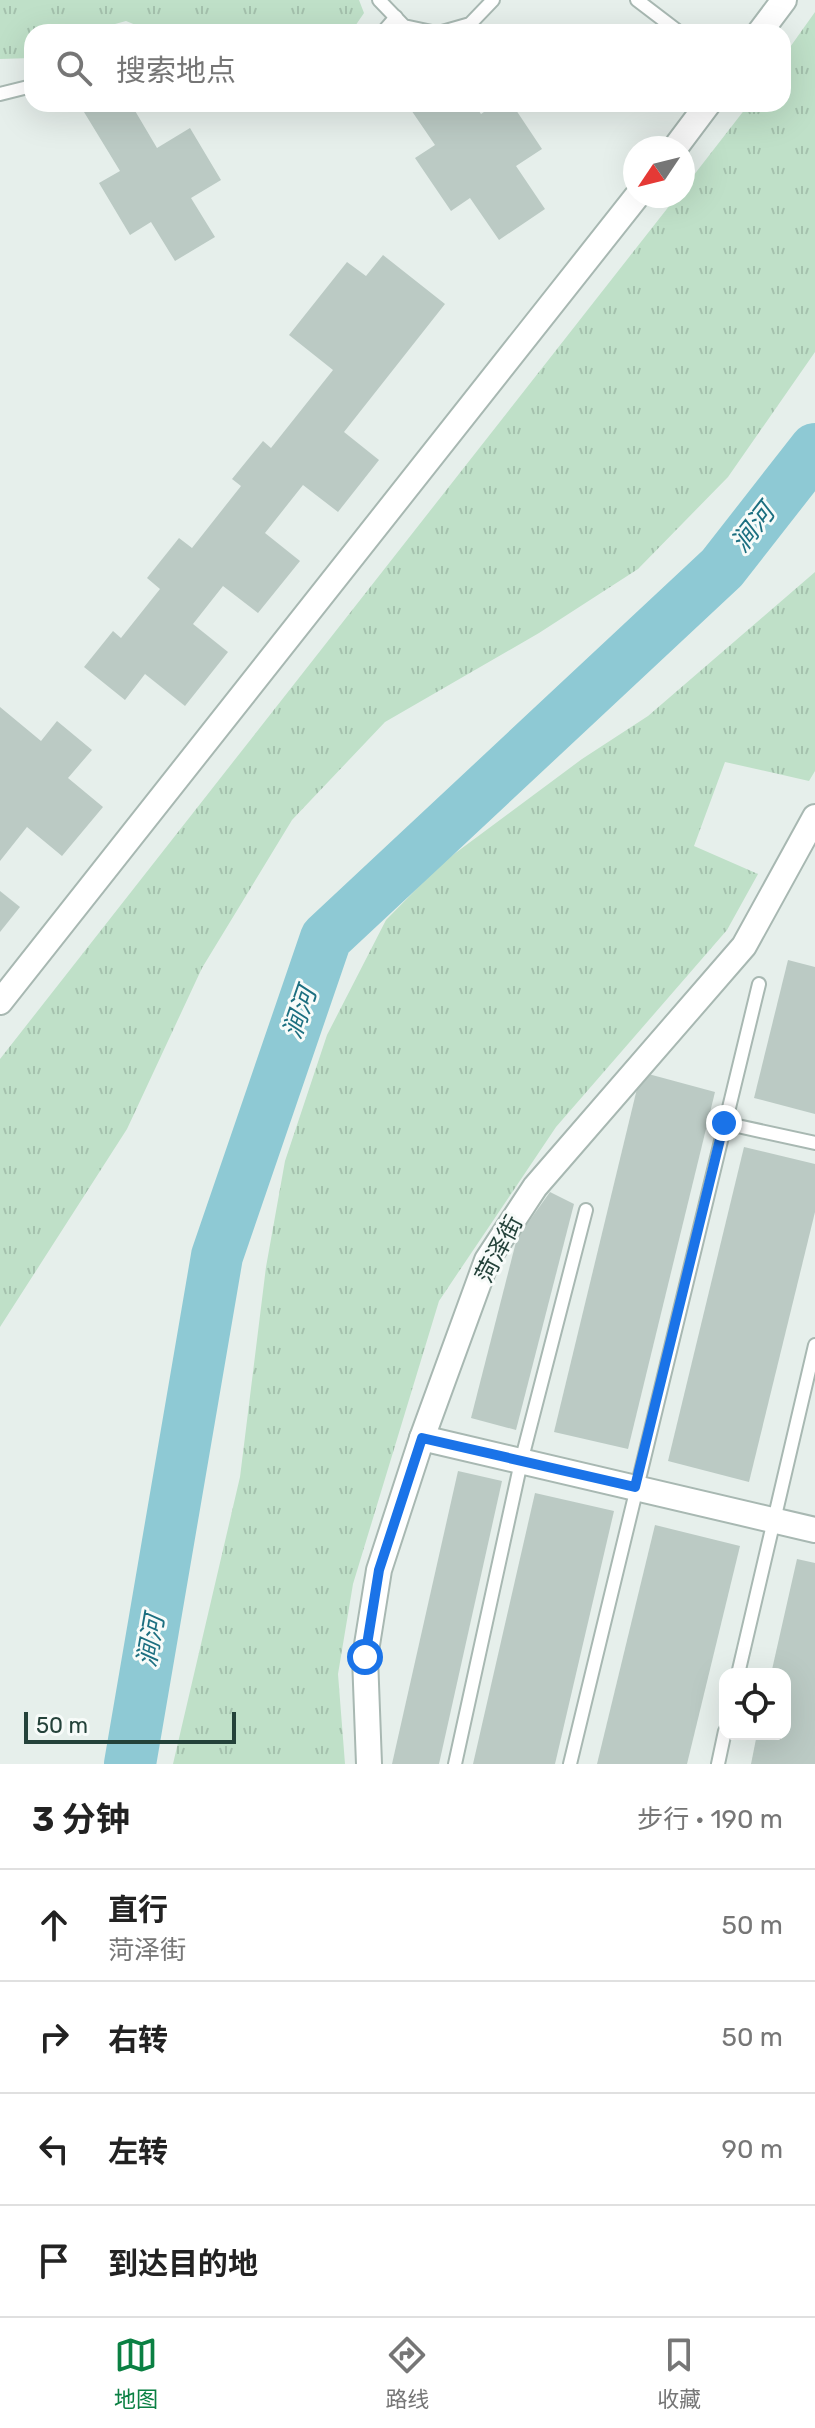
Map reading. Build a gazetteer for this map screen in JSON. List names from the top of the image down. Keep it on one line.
{"streets":{"street":["菏泽街"]},"water":["涧河"],"scale_bar":"50 m","north":"bottom left","page":{"search":"搜索地点","scale":"50 m","heading":["3 分钟","步行 · 190 m"],"list":[["直行","菏泽街","50 m"],["右转","50 m"],["左转","90 m"],"到达目的地"],"nav":["地图","路线","收藏"]}}
